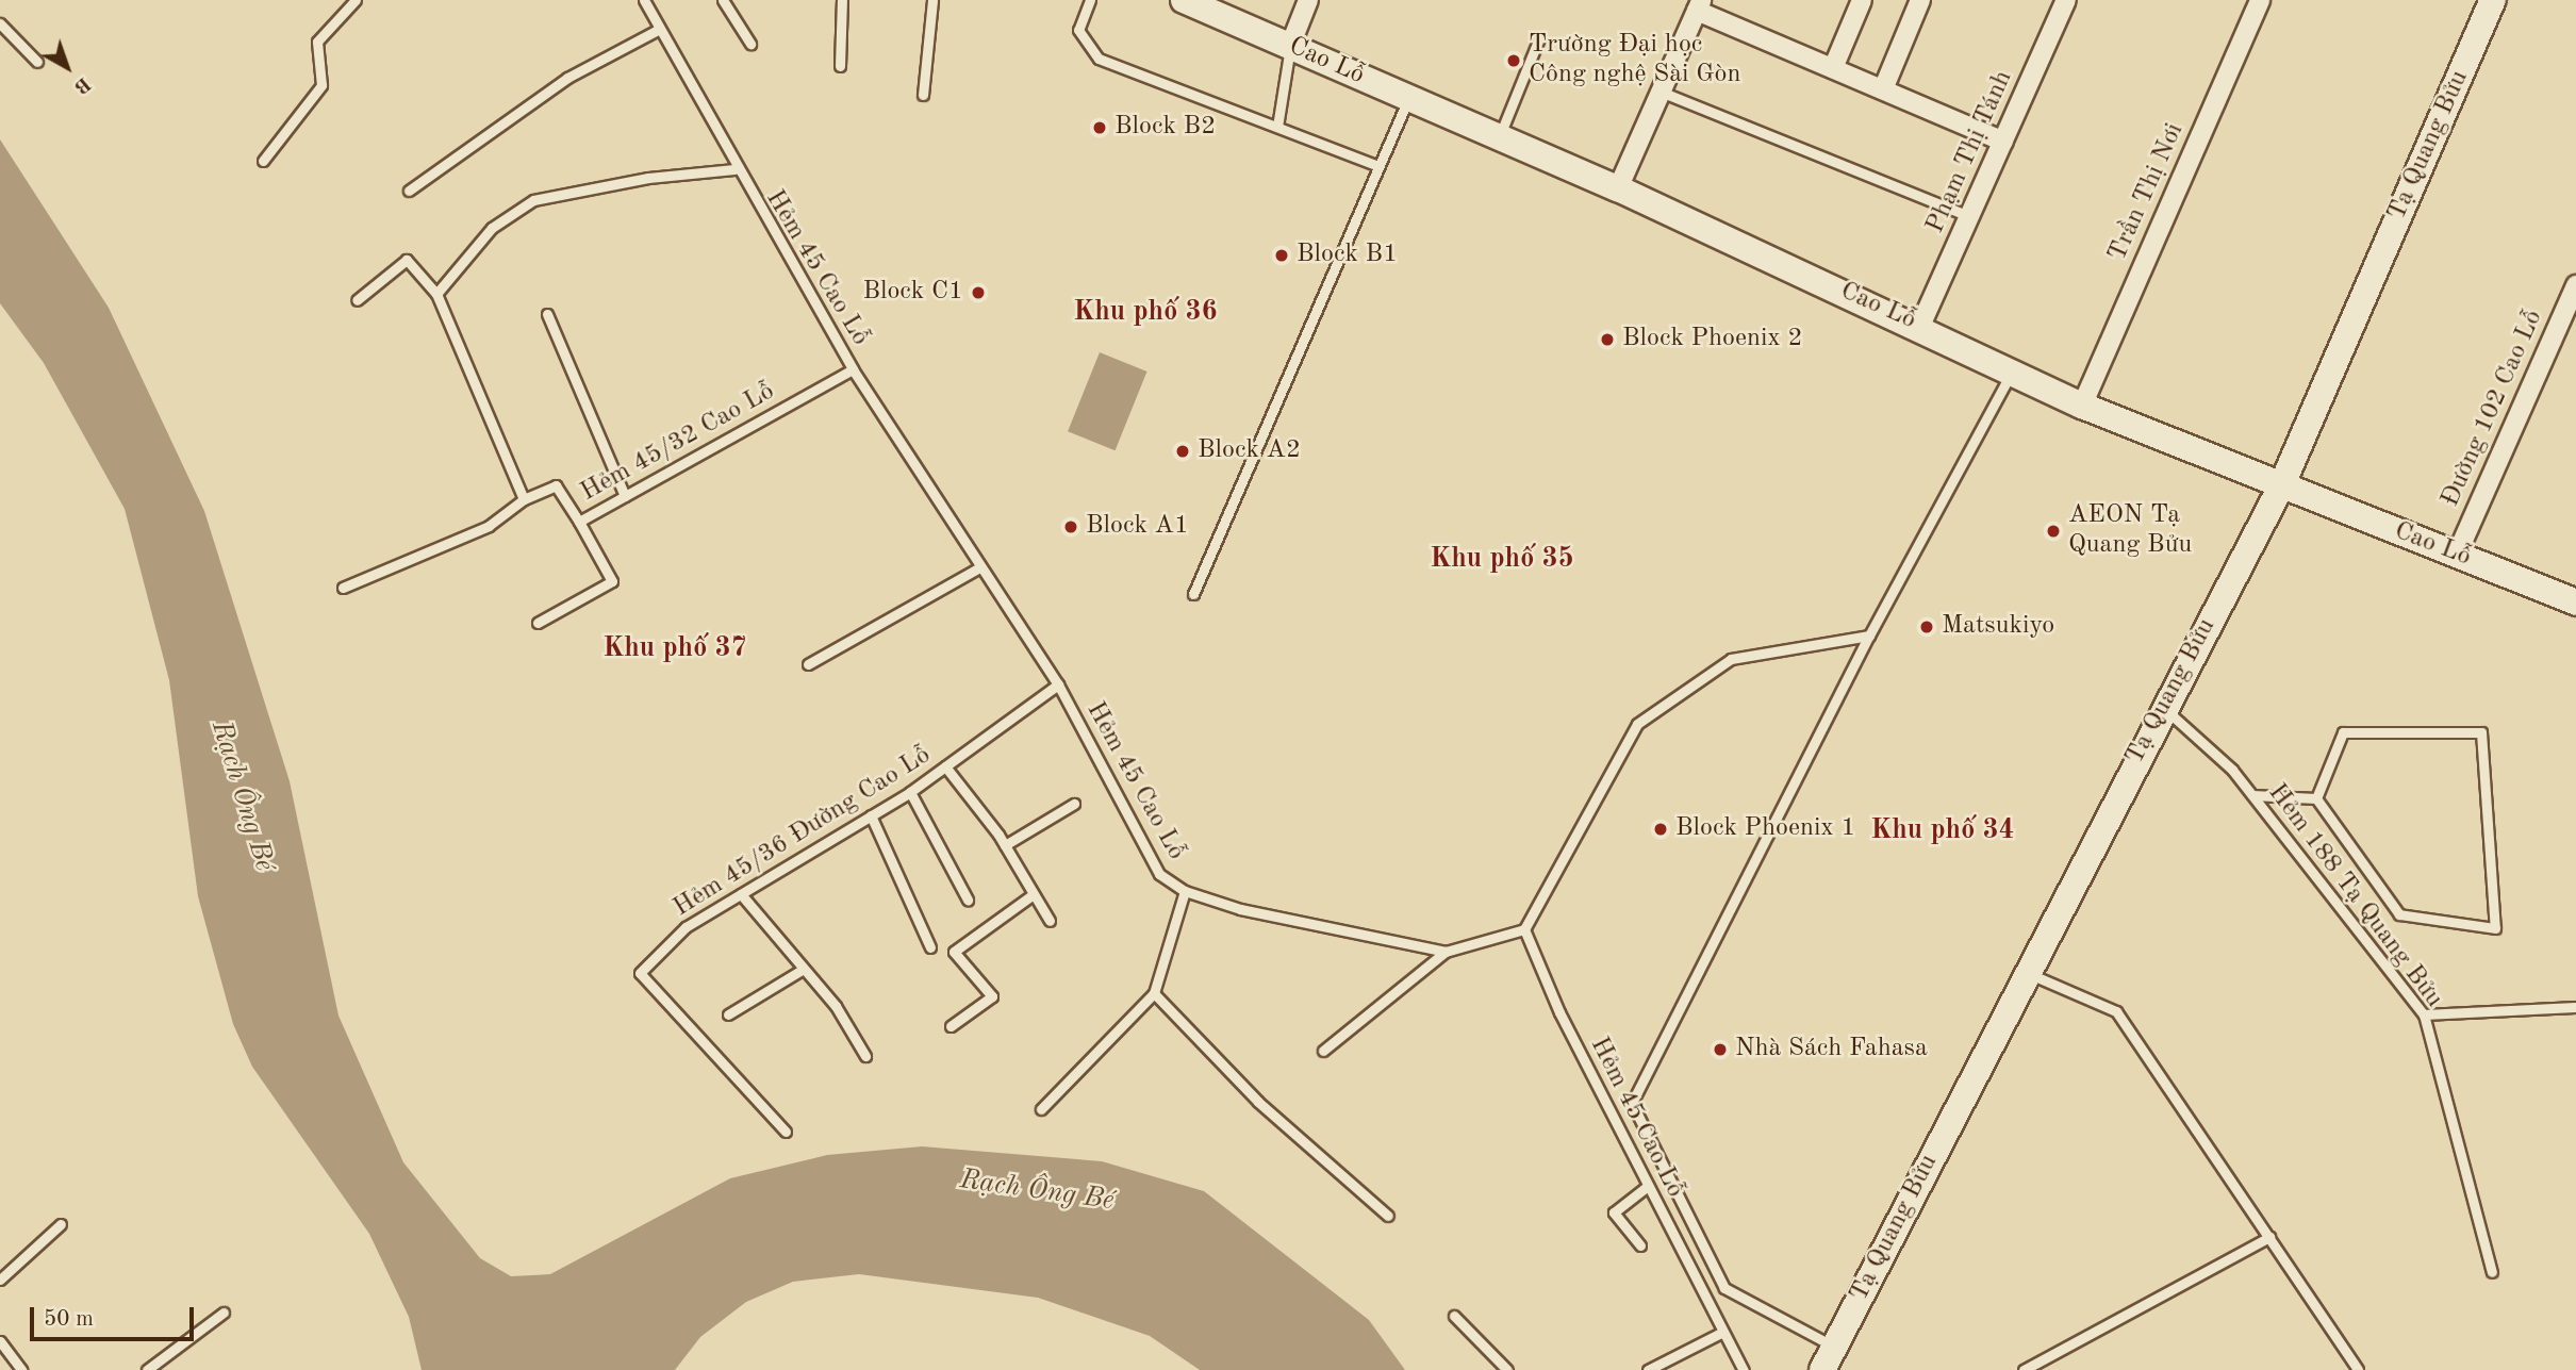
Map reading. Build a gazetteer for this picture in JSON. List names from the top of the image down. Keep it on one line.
{"streets":{"street":["Cao Lỗ","Tạ Quang Bửu","Phạm Thị Tánh","Trần Thị Nơi","Đường 102 Cao Lỗ"],"lane":["Hẻm 45 Cao Lỗ","Hẻm 45/32 Cao Lỗ","Hẻm 45/36 Đường Cao Lỗ","Hẻm 188 Tạ Quang Bửu"]},"crossings":[["Cao Lỗ","Tạ Quang Bửu"],["Cao Lỗ","Phạm Thị Tánh"],["Cao Lỗ","Trần Thị Nơi"],["Cao Lỗ","Đường 102 Cao Lỗ"],["Tạ Quang Bửu","Hẻm 188 Tạ Quang Bửu"],["Hẻm 45 Cao Lỗ","Hẻm 45/32 Cao Lỗ"],["Hẻm 45 Cao Lỗ","Hẻm 45/36 Đường Cao Lỗ"]],"districts":["Khu phố 36","Khu phố 35","Khu phố 37","Khu phố 34"],"water":["Rạch Ông Bé"],"places":["Trường Đại học Công nghệ Sài Gòn","Block B2","Block B1","Block C1","Block Phoenix 2","Block A2","Block A1","AEON Tạ Quang Bửu","Matsukiyo","Block Phoenix 1","Nhà Sách Fahasa"],"scale_bar":"50 m","north":"bottom right"}
